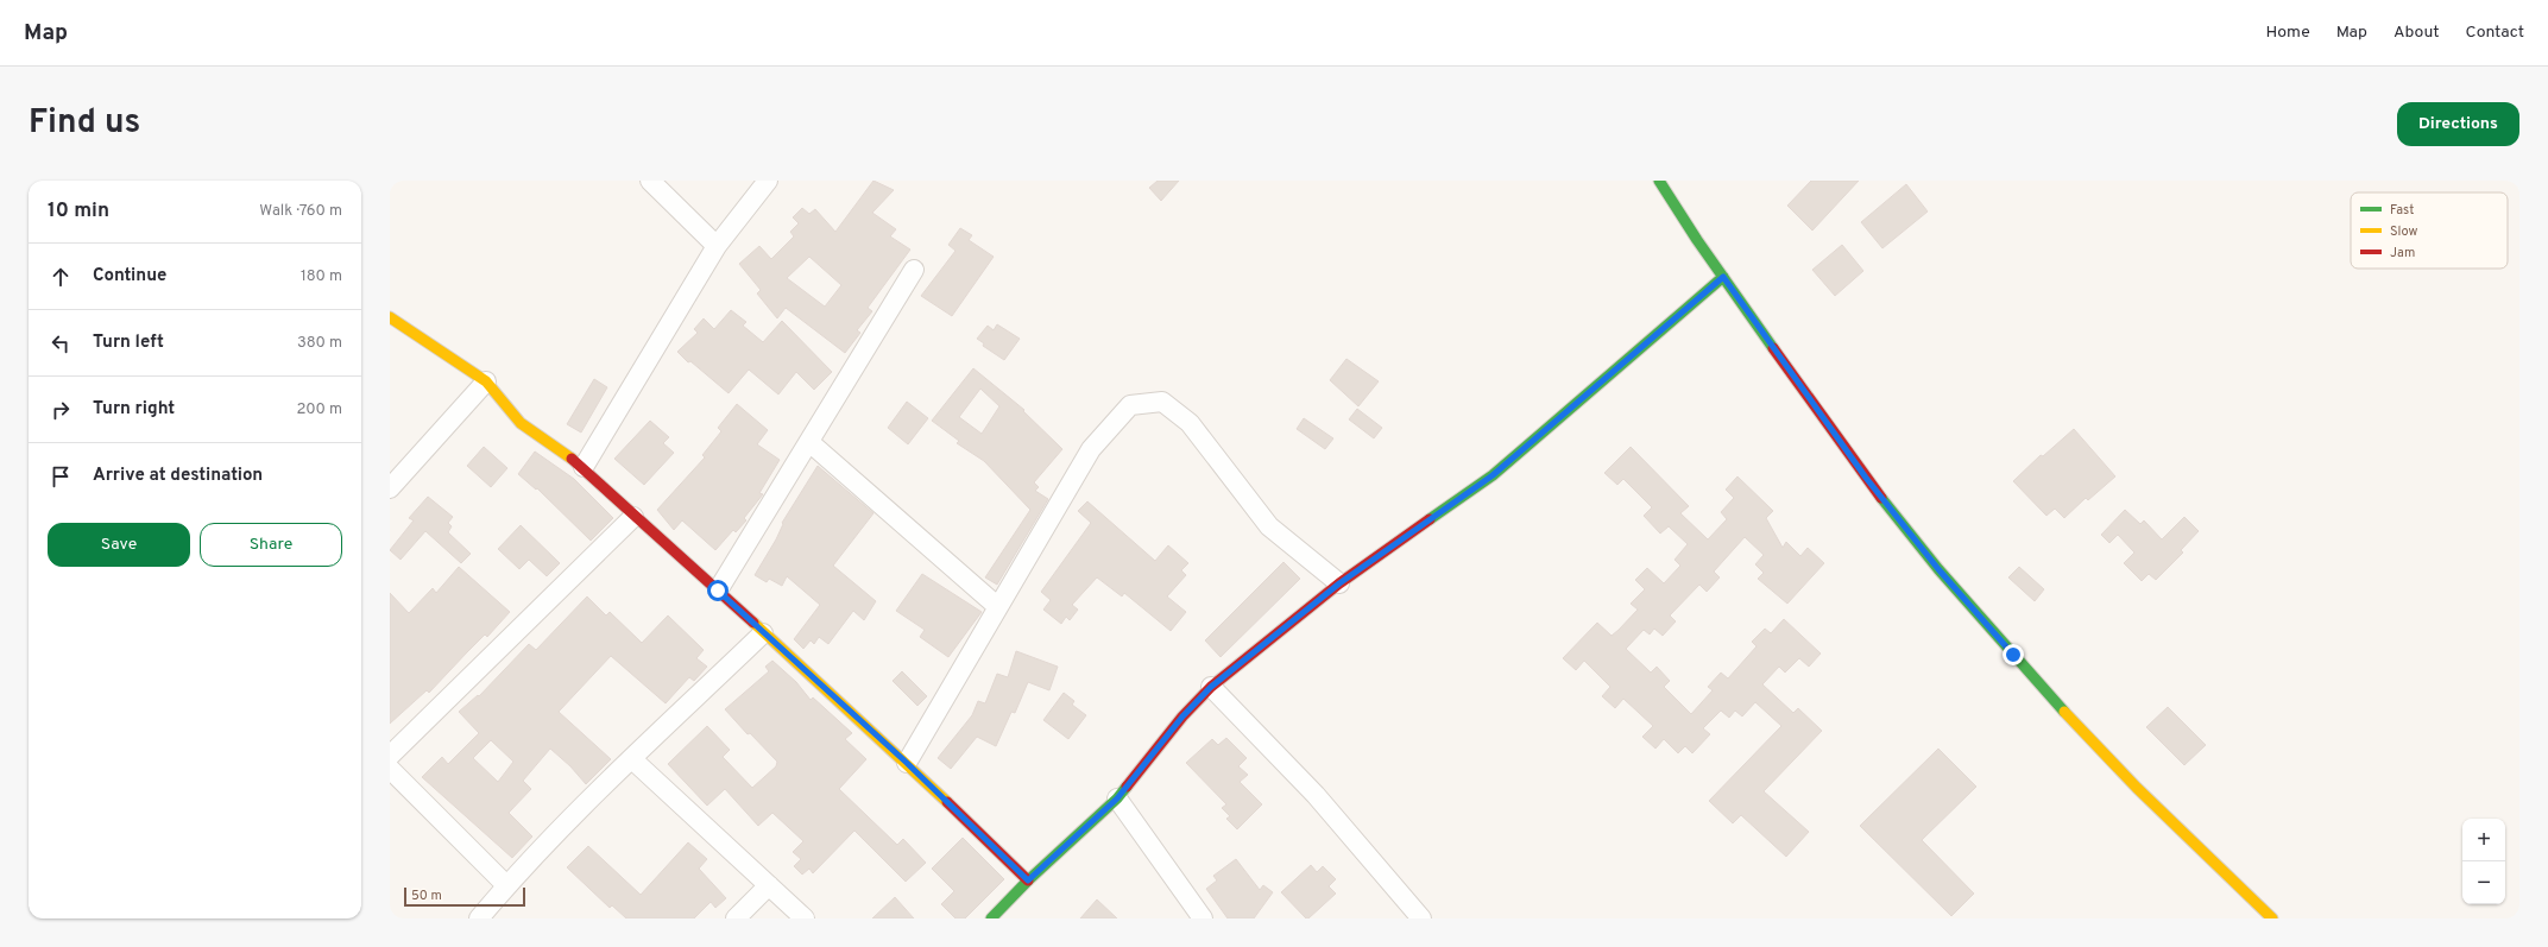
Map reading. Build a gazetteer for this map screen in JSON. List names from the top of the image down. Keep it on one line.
{"legend":["Fast","Slow","Jam"],"scale_bar":"50 m","page":{"header":"Map","nav":["Home","Map","About","Contact"],"title":"Find us","buttons":["Directions",["Save","Share"]],"heading":["10 min","Walk · 760 m"],"list":[["Continue","180 m"],["Turn left","380 m"],["Turn right","200 m"],"Arrive at destination"],"map_buttons":["+","−"],"scale":"50 m"}}
